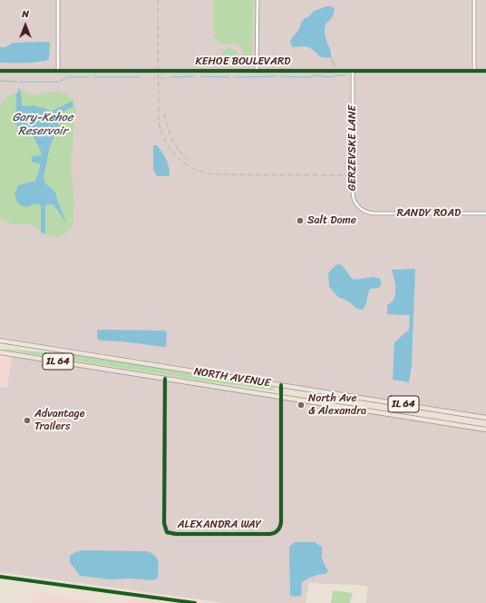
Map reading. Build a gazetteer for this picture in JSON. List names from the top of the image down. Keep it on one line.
{"streets":{"main road":["IL 64","NORTH AVENUE"],"street":["KEHOE BOULEVARD","GERZEVSKE LANE","RANDY ROAD","ALEXANDRA WAY"]},"crossings":[["KEHOE BOULEVARD","GERZEVSKE LANE"],["GERZEVSKE LANE","RANDY ROAD"],["IL 64","ALEXANDRA WAY"],["NORTH AVENUE","ALEXANDRA WAY"]],"water":["Gary-Kehoe Reservoir"],"places":["Salt Dome","North Ave & Alexandra","Advantage Trailers"],"north":"top"}
